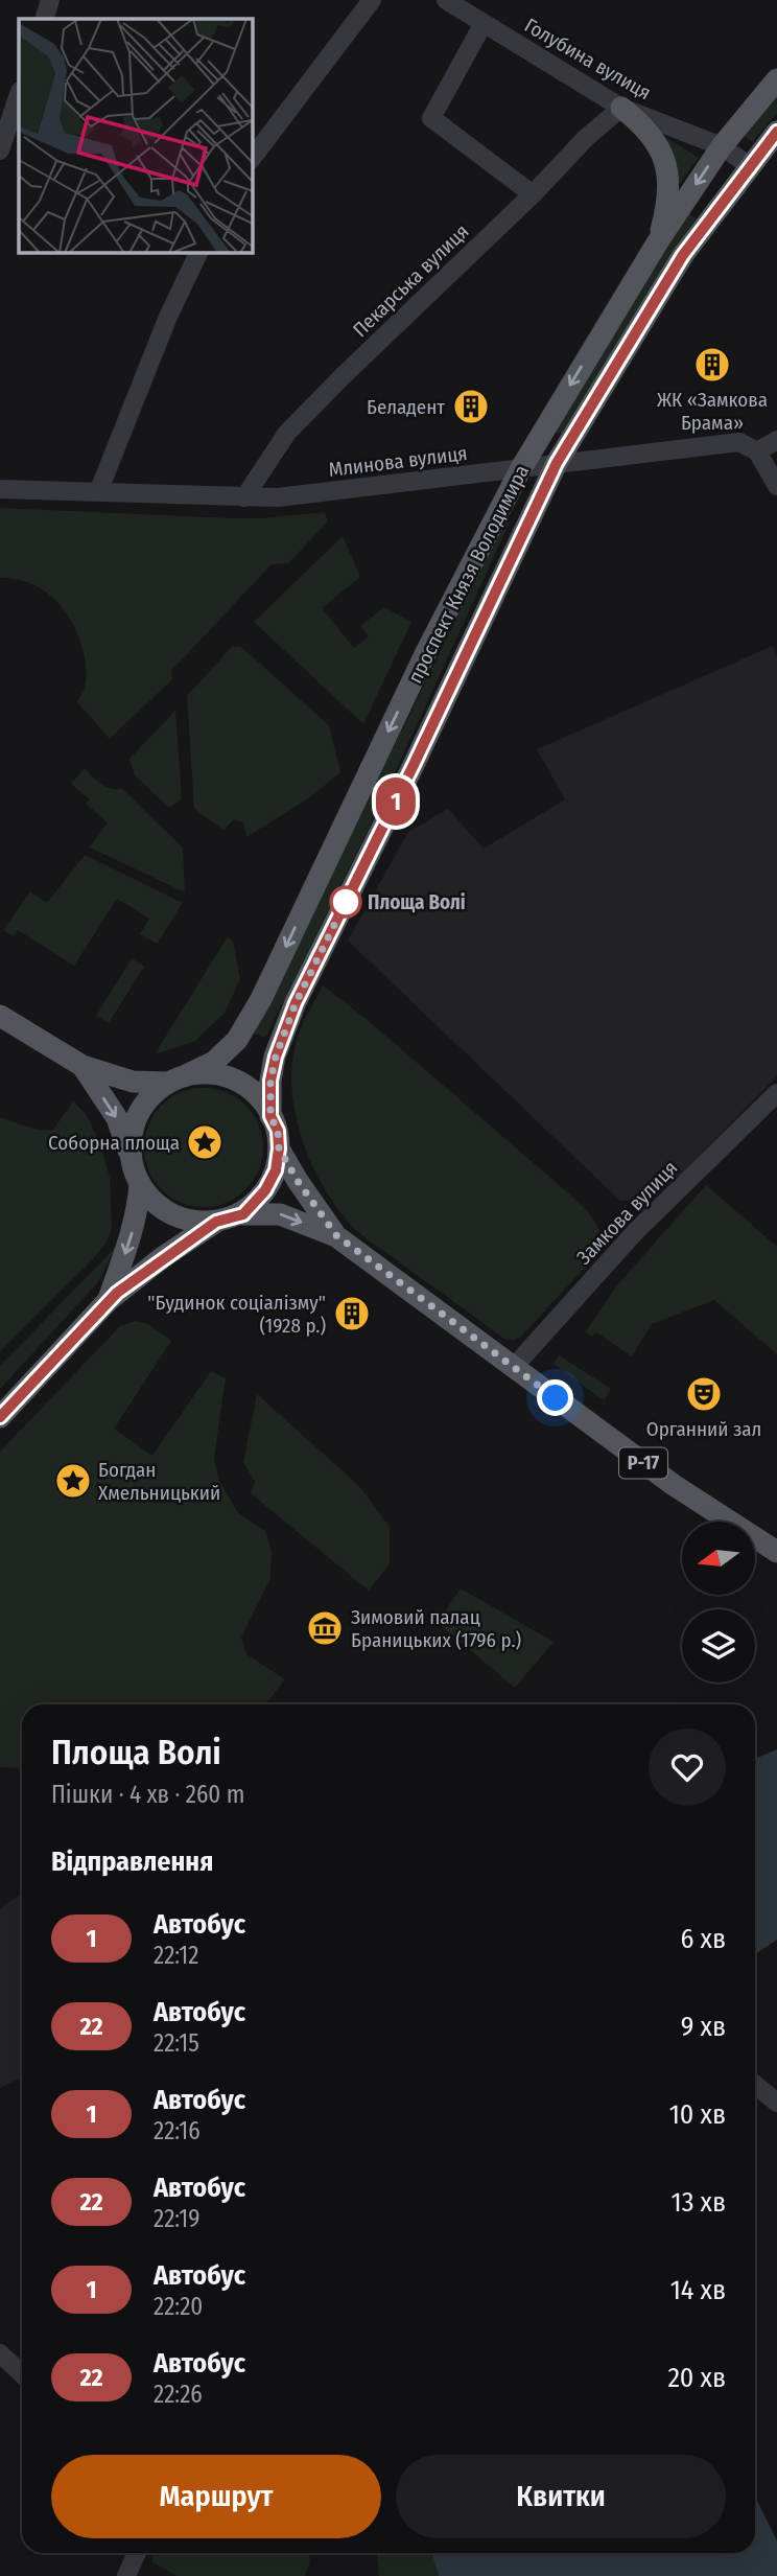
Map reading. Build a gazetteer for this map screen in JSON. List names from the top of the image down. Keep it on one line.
{"streets":{"main road":["проспект Князя Володимира","Р-17"],"street":["Голубина вулиця","Пекарська вулиця","Млинова вулиця","Замкова вулиця"]},"crossings":[["Голубина вулиця","Пекарська вулиця"],["Голубина вулиця","проспект Князя Володимира"],["Пекарська вулиця","Млинова вулиця"],["Млинова вулиця","проспект Князя Володимира"],["проспект Князя Володимира","Р-17"],["Замкова вулиця","Р-17"]],"places":{"building":["ЖК «Замкова Брама»","Беладент","\"Будинок соціалізму\" (1928 р.)"],"other":["Площа Волі"],"place":["Соборна площа","Богдан Хмельницький"],"theatre":["Органний зал"],"museum":["Зимовий палац Браницьких (1796 р.)"]},"lines":["bus line 1"],"north":"left","page":{"on_map":"1","heading":[["Площа Волі","Пішки · 4 хв · 260 m"],"Відправлення"],"list":[{"mark":"1","name":"Автобус","note":"22:12","value":"6 хв"},{"mark":"22","name":"Автобус","note":"22:15","value":"9 хв"},{"mark":"1","name":"Автобус","note":"22:16","value":"10 хв"},{"mark":"22","name":"Автобус","note":"22:19","value":"13 хв"},{"mark":"1","name":"Автобус","note":"22:20","value":"14 хв"},{"mark":"22","name":"Автобус","note":"22:26","value":"20 хв"}],"buttons":["Маршрут","Квитки"]}}
